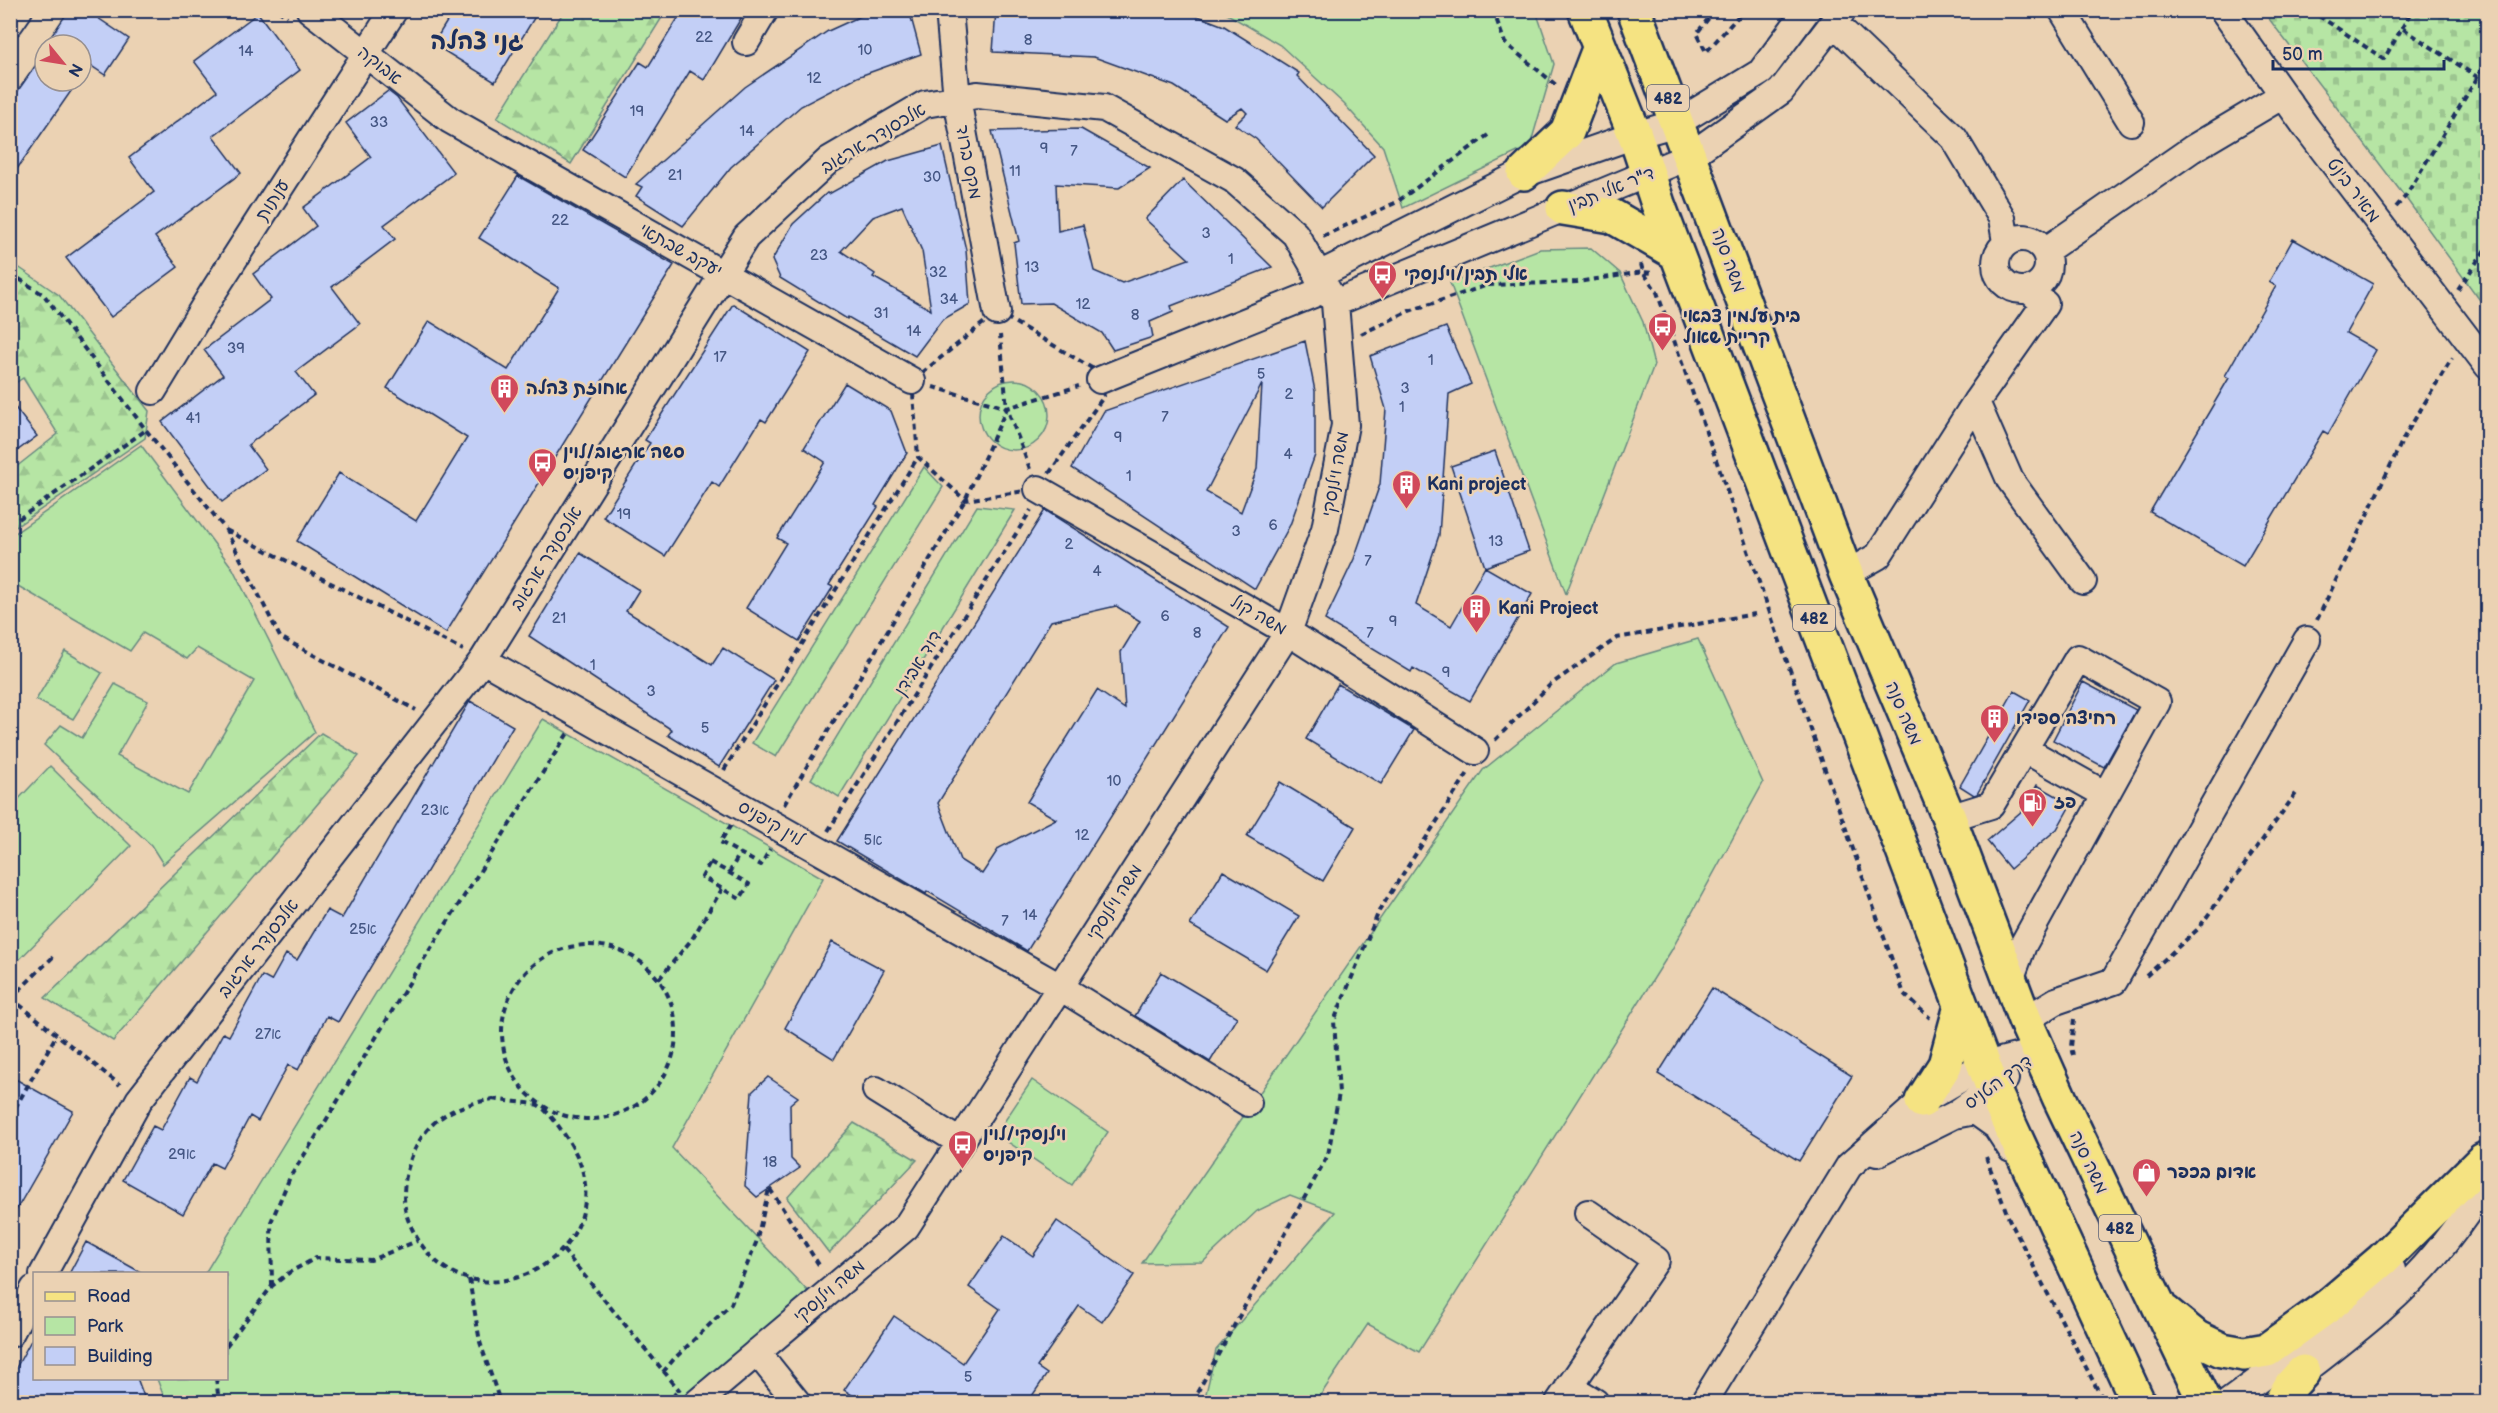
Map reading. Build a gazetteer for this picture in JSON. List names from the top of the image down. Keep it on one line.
{"streets":{"main road":["482","משה סנה"],"street":["אבוקה","אלכסנדר ארגוב","מקס ברוד","ד\"ר אלי תבין","מאיר בינט","ענתות","יעקב שבתאי","משה וילנסקי","משה קול","לוין קיפניס","דרך הטניס"],"path":["דוד אבידן"]},"crossings":[["אבוקה","ענתות"],["אבוקה","יעקב שבתאי"],["482","ד\"ר אלי תבין"],["482","דרך הטניס"],["אלכסנדר ארגוב","מקס ברוד"],["אלכסנדר ארגוב","ד\"ר אלי תבין"],["אלכסנדר ארגוב","יעקב שבתאי"],["אלכסנדר ארגוב","משה וילנסקי"],["אלכסנדר ארגוב","לוין קיפניס"],["ד\"ר אלי תבין","משה סנה"],["ד\"ר אלי תבין","משה וילנסקי"],["ד\"ר אלי תבין","דוד אבידן"],["משה סנה","דרך הטניס"],["משה וילנסקי","משה קול"],["משה וילנסקי","לוין קיפניס"],["משה קול","דוד אבידן"],["דוד אבידן","לוין קיפניס"]],"districts":["גני צהלה"],"places":{"bus stop":["אלי תבין/וילנסקי","בית עלמין צבאי קריית שאול","סשה ארגוב/לוין קיפניס","וילנסקי/לוין קיפניס"],"building":["אחוזת צהלה","Kani project","Kani Project","רחיצה ספידו"],"fuel station":["פז"],"shop":["אדום בכפר"]},"house_numbers":["22","8","10","14","12","19","33","14","9","7","11","21","30","22","3","23","1","13","32","34","12","31","8","14","39","17","1","5","3","2","1","7","41","9","4","1","19","6","3","13","2","7","4","6","21","9","8","7","1","9","3","5","10","23א","12","5א","14","7","25א","27א","29א","18","5"],"legend":["Road","Park","Building"],"scale_bar":"50 m","north":"bottom right"}
